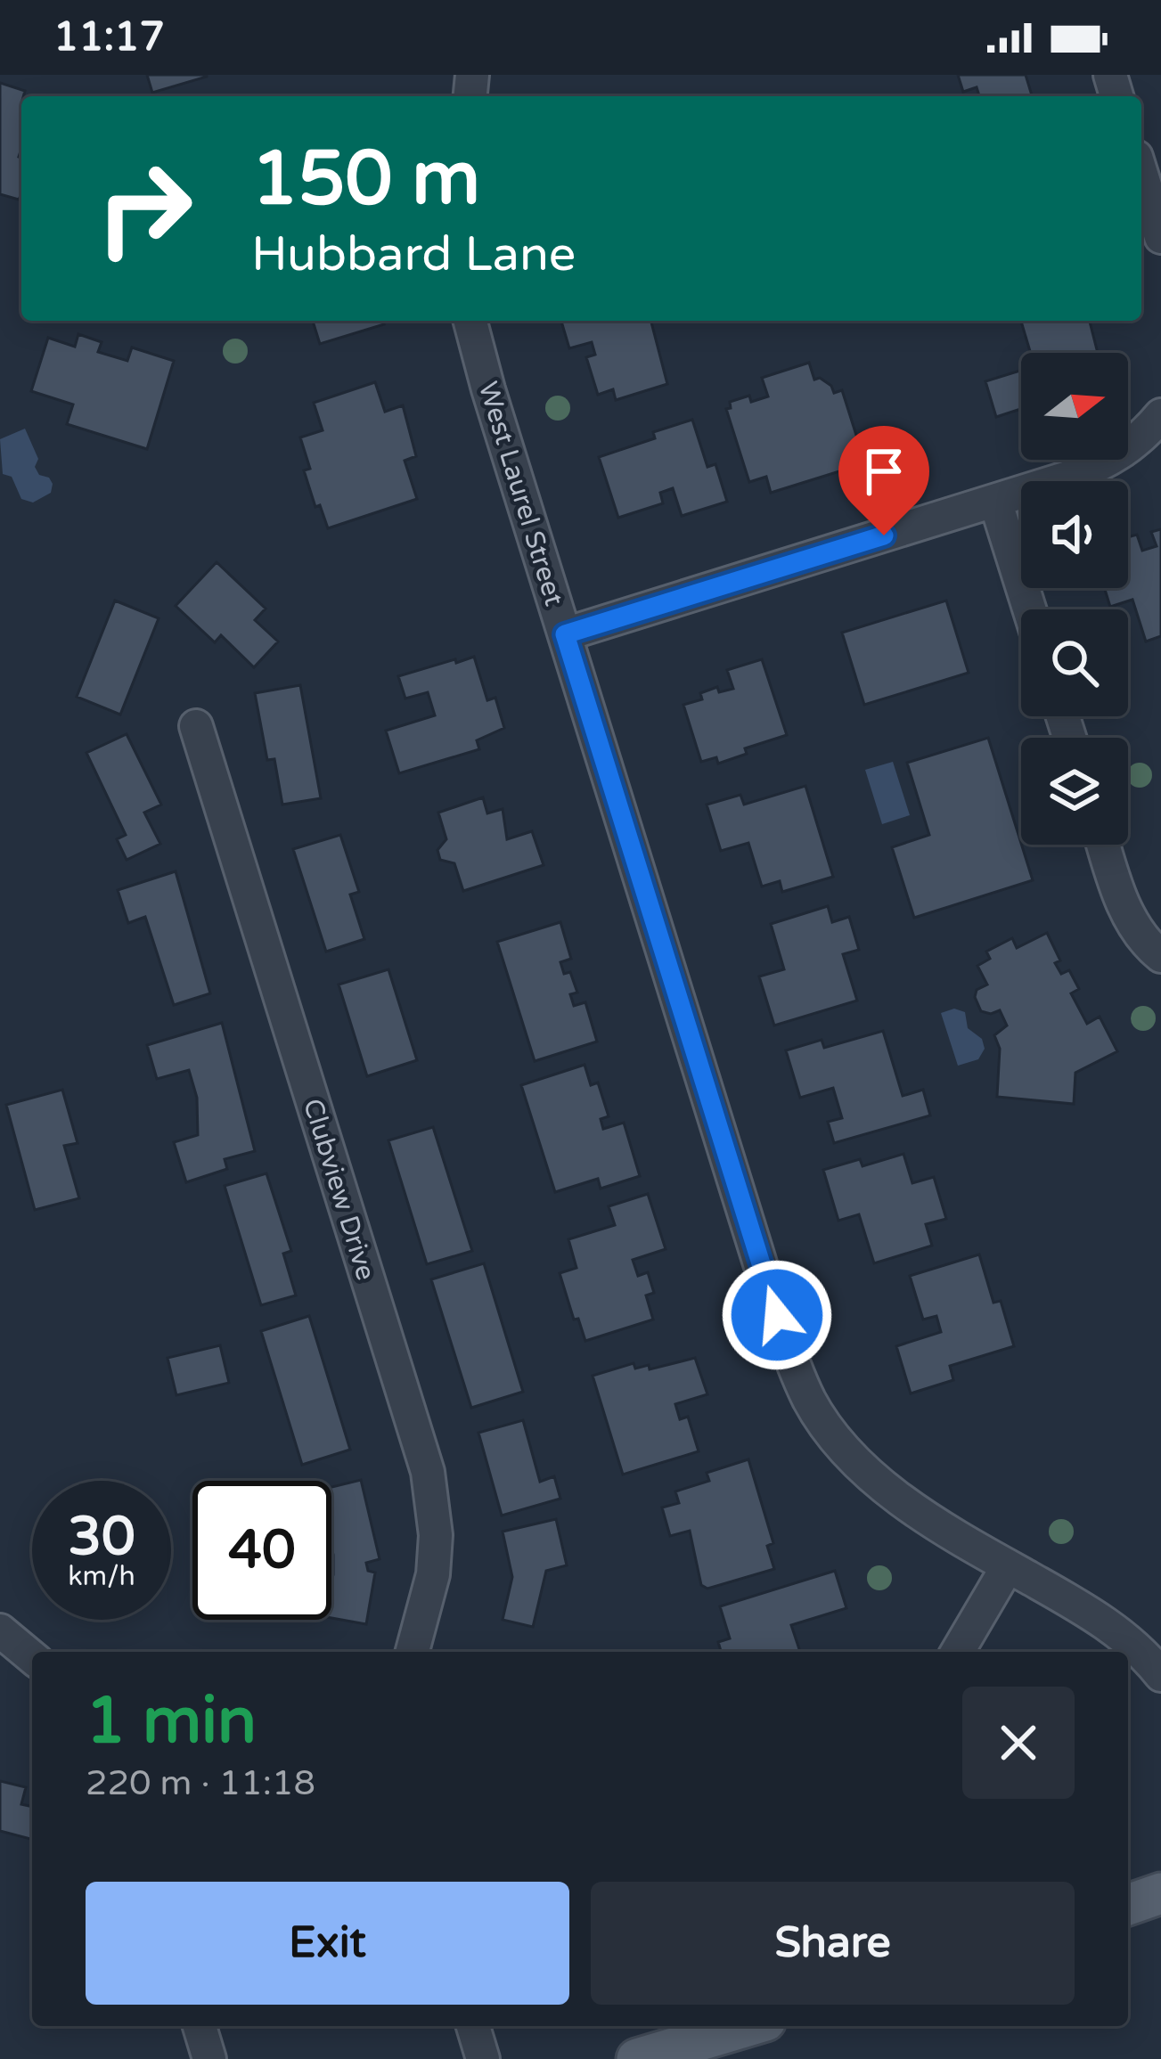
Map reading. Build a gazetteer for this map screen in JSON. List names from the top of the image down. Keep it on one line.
{"streets":{"street":["West Laurel Street","Clubview Drive"]},"north":"right","page":{"status":"11:17","turn":["150 m","Hubbard Lane"],"speed":"30 km/h","limit":"40","heading":["1 min","220 m · 11:18"],"buttons":["Exit","Share"]}}
